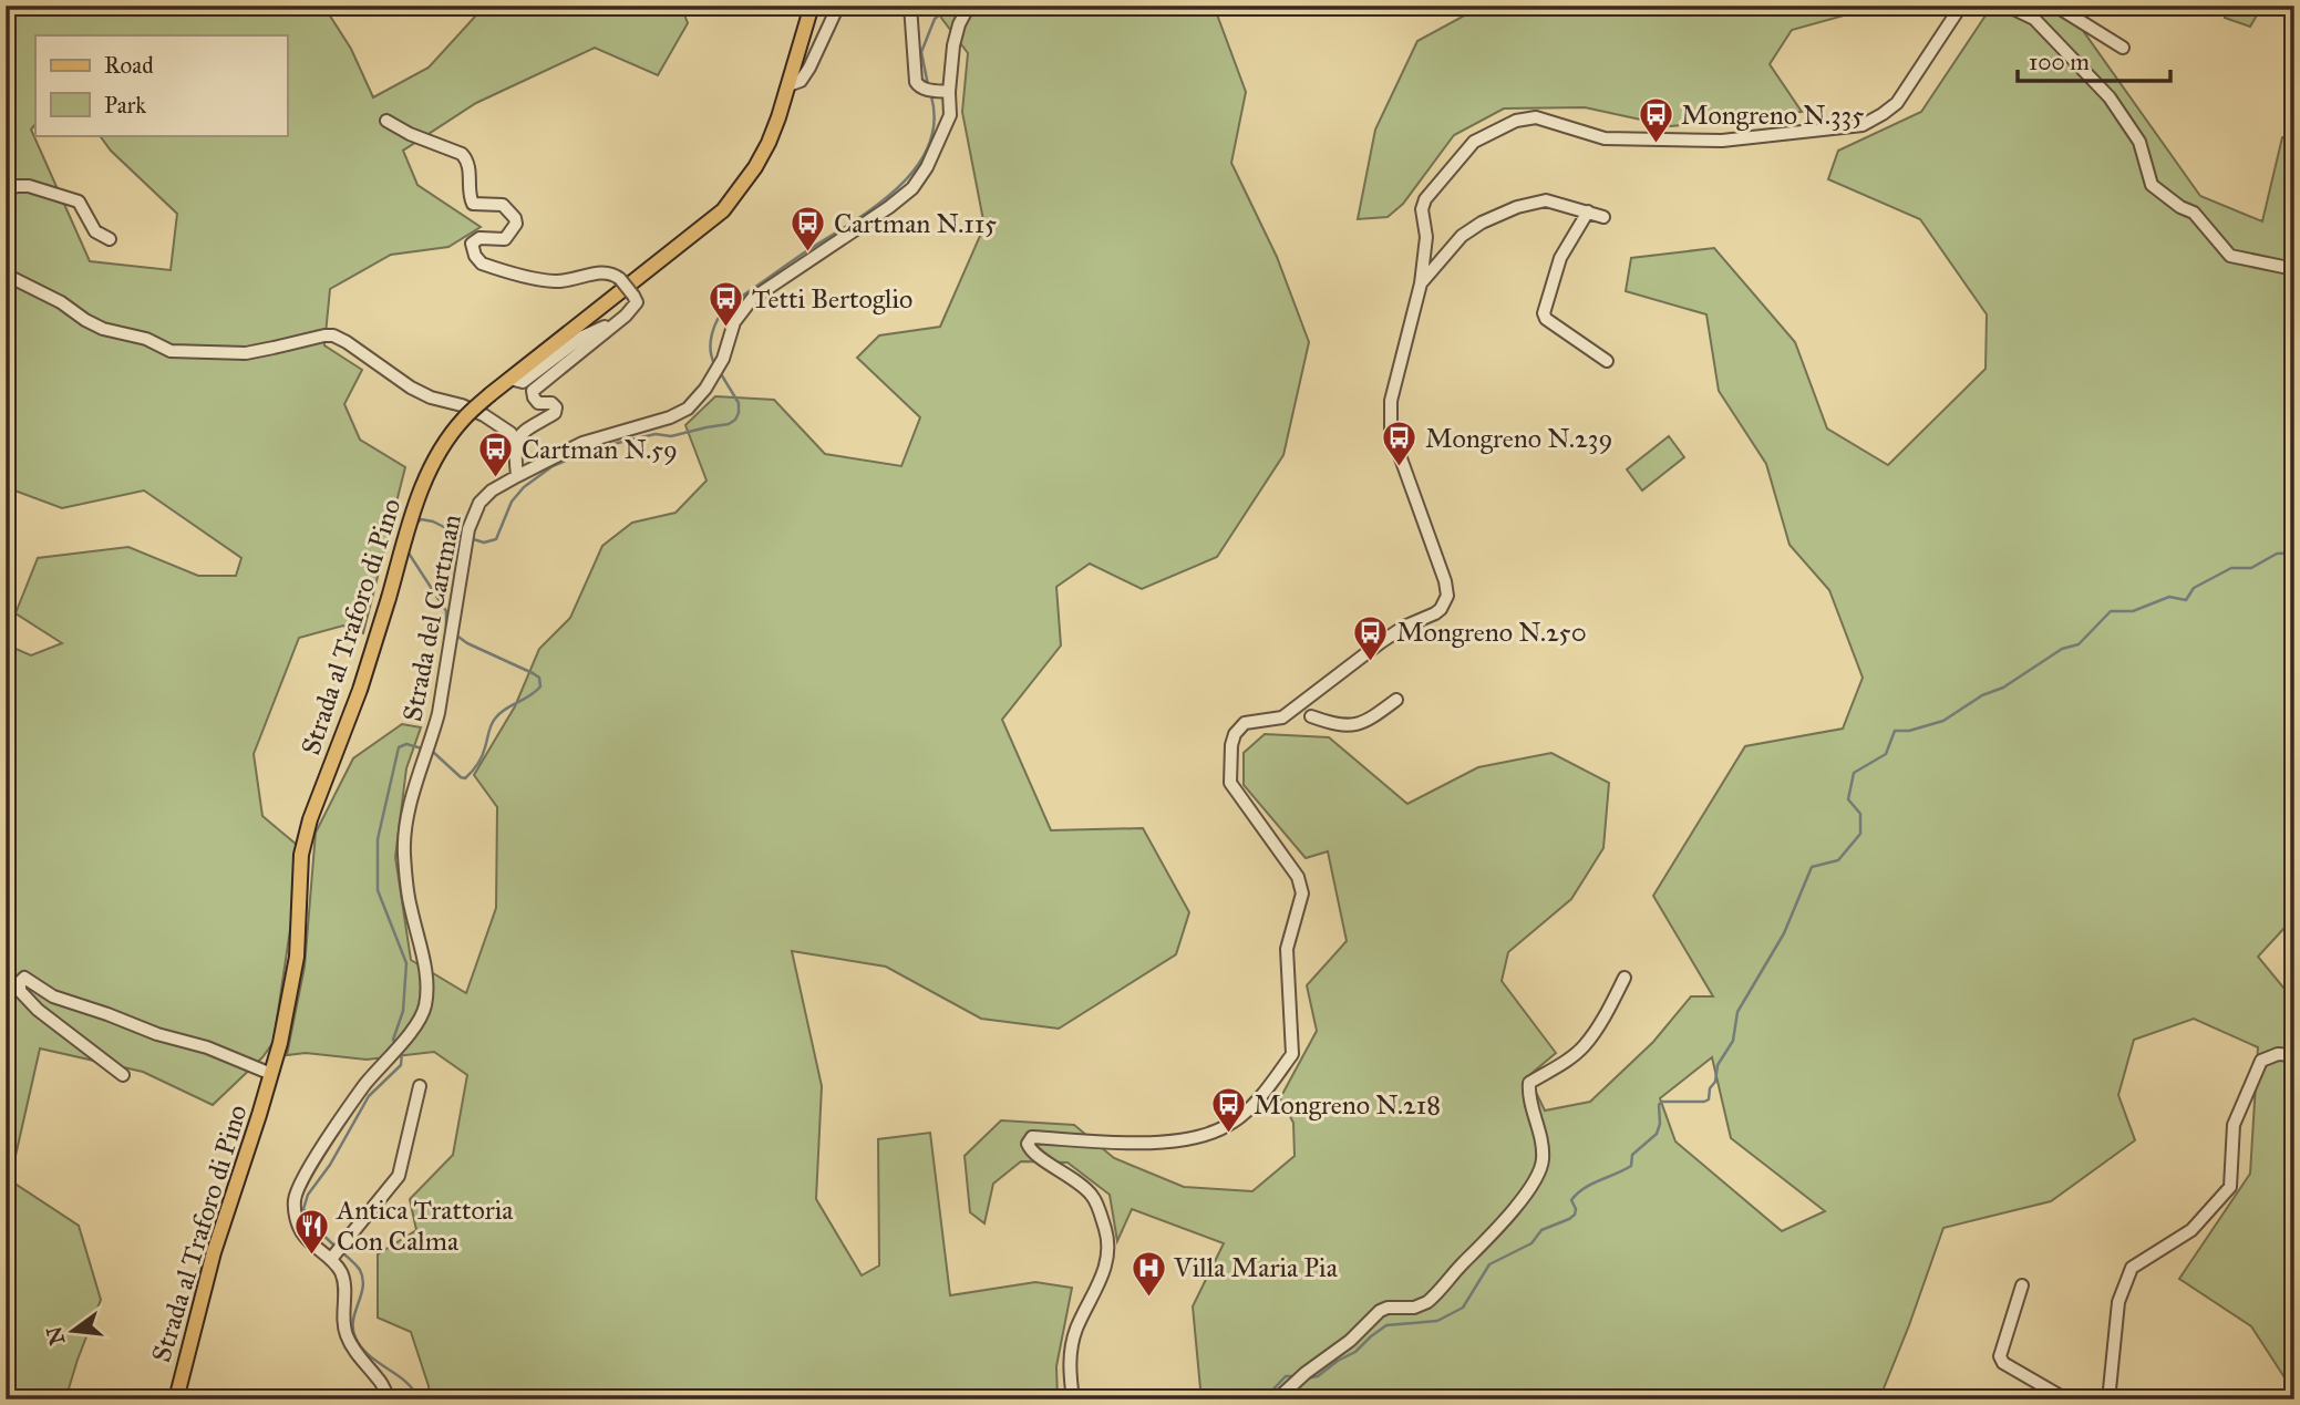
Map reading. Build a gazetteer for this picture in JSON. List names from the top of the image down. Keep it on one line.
{"streets":{"main road":["Strada al Traforo di Pino"],"street":["Strada del Cartman"]},"places":{"bus stop":["Mongreno N.335","Cartman N.115","Tetti Bertoglio","Mongreno N.239","Cartman N.59","Mongreno N.250","Mongreno N.218"],"restaurant":["Antica Trattoria Con Calma"],"hospital":["Villa Maria Pia"]},"legend":["Road","Park"],"scale_bar":"100 m","north":"left"}
